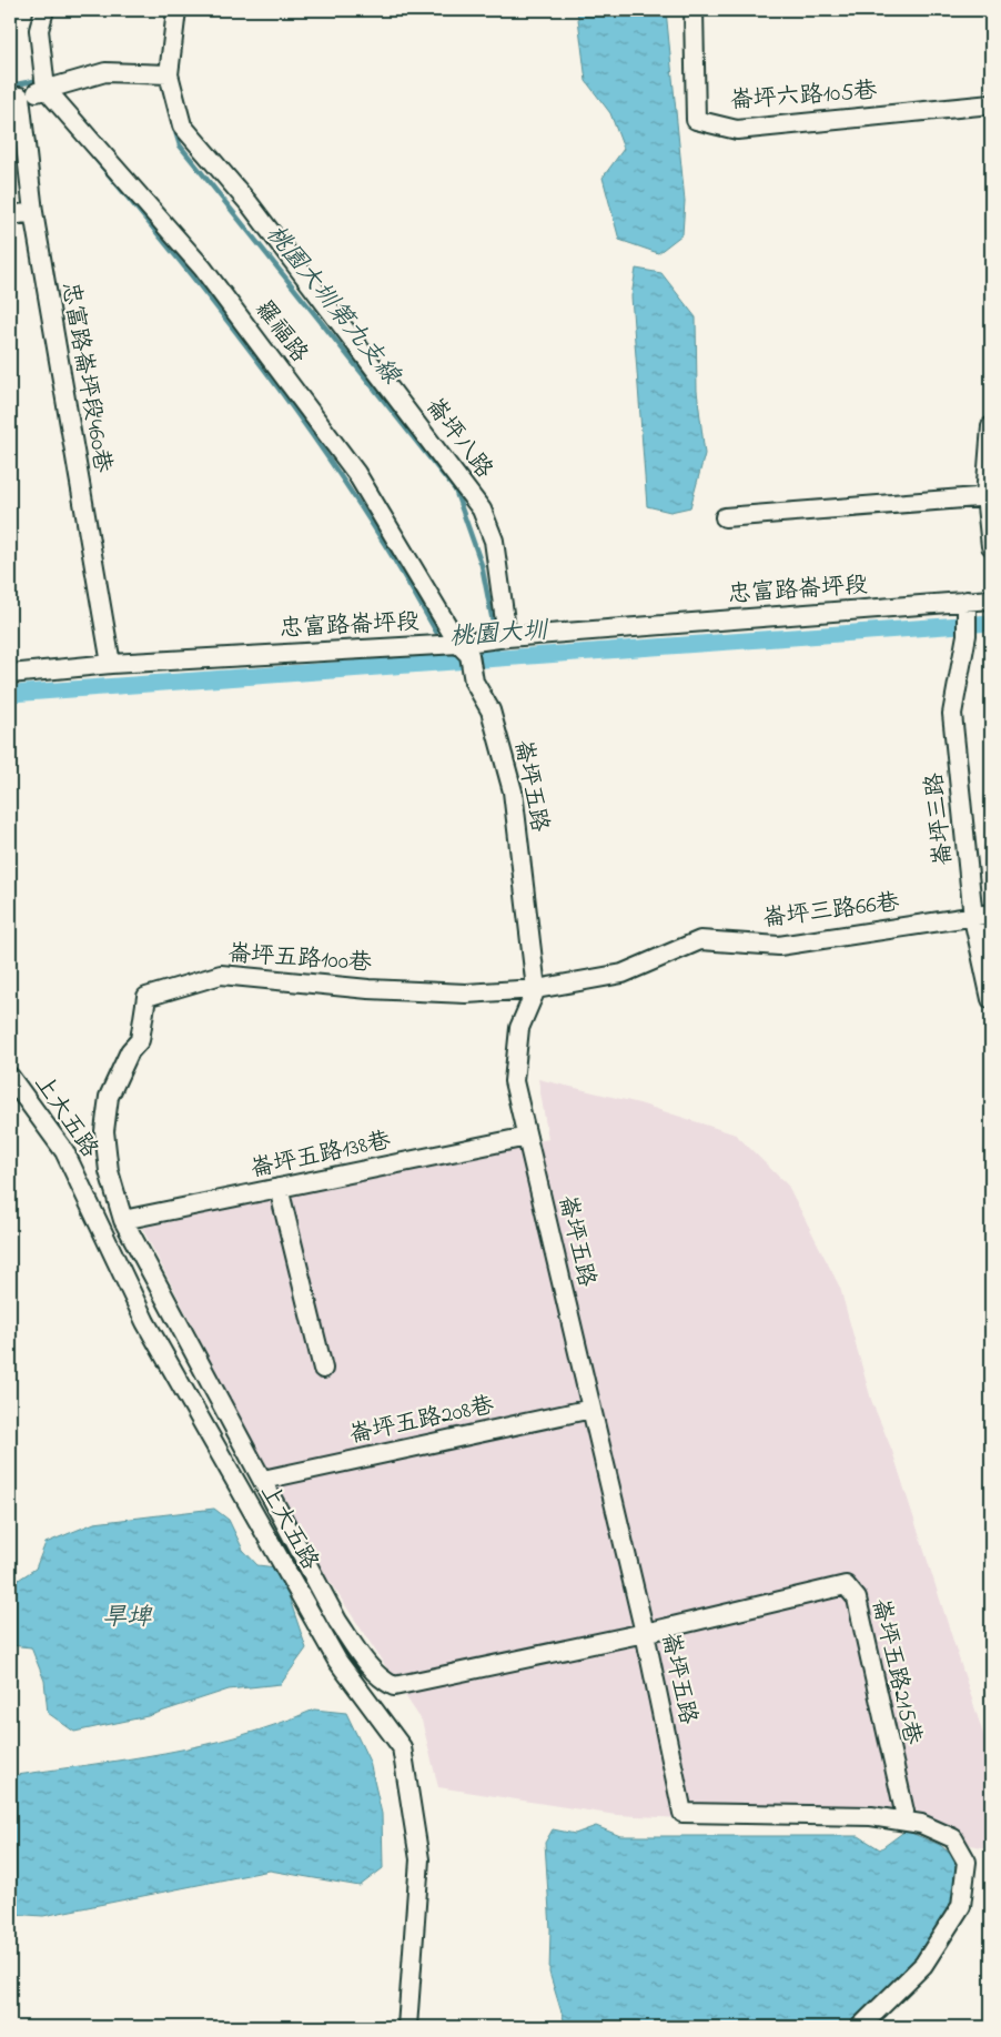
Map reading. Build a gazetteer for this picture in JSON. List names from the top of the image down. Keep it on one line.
{"streets":{"street":["崙坪六路105巷","羅福路","忠富路崙坪段460巷","崙坪八路","忠富路崙坪段","崙坪五路","崙坪三路","崙坪三路66巷","崙坪五路100巷","上大五路","崙坪五路138巷","崙坪五路208巷","崙坪五路215巷"]},"crossings":[["羅福路","忠富路崙坪段"],["羅福路","崙坪五路"],["忠富路崙坪段460巷","忠富路崙坪段"],["崙坪八路","忠富路崙坪段"],["忠富路崙坪段","崙坪五路"],["忠富路崙坪段","崙坪三路"],["崙坪五路","崙坪三路66巷"],["崙坪五路","崙坪五路100巷"],["崙坪五路","崙坪五路138巷"],["崙坪五路","崙坪五路208巷"],["崙坪五路","崙坪五路215巷"],["崙坪三路","崙坪三路66巷"],["崙坪三路66巷","崙坪五路100巷"],["崙坪五路100巷","崙坪五路138巷"]],"water":["桃園大圳第九支線","桃園大圳","旱埤"]}
